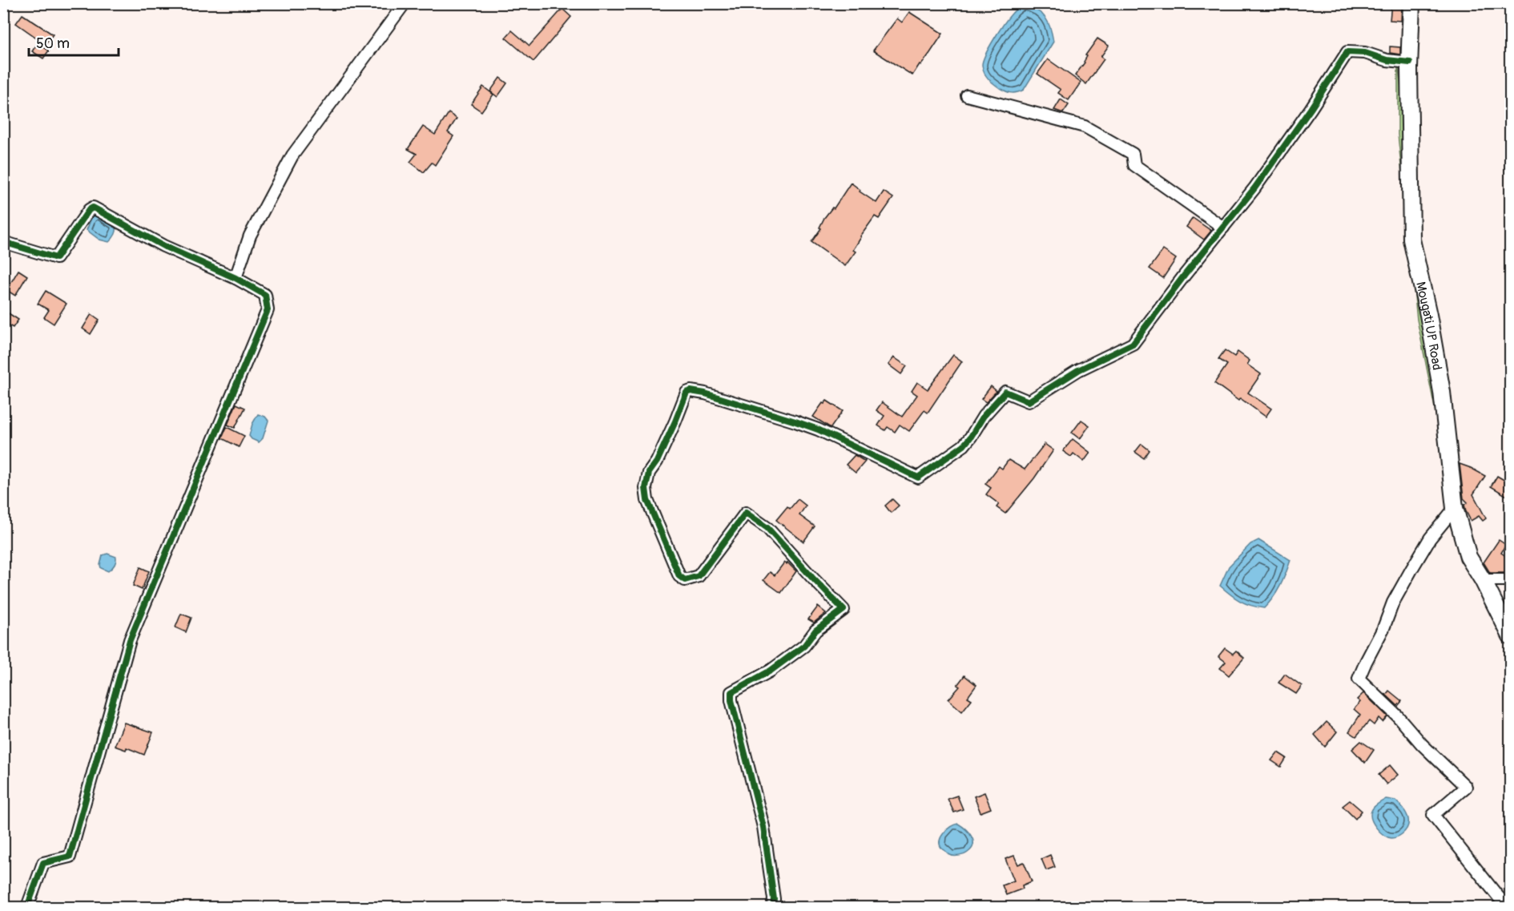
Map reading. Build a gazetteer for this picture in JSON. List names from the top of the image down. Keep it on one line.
{"streets":{"street":["Mougati UP Road"]},"scale_bar":"50 m"}
